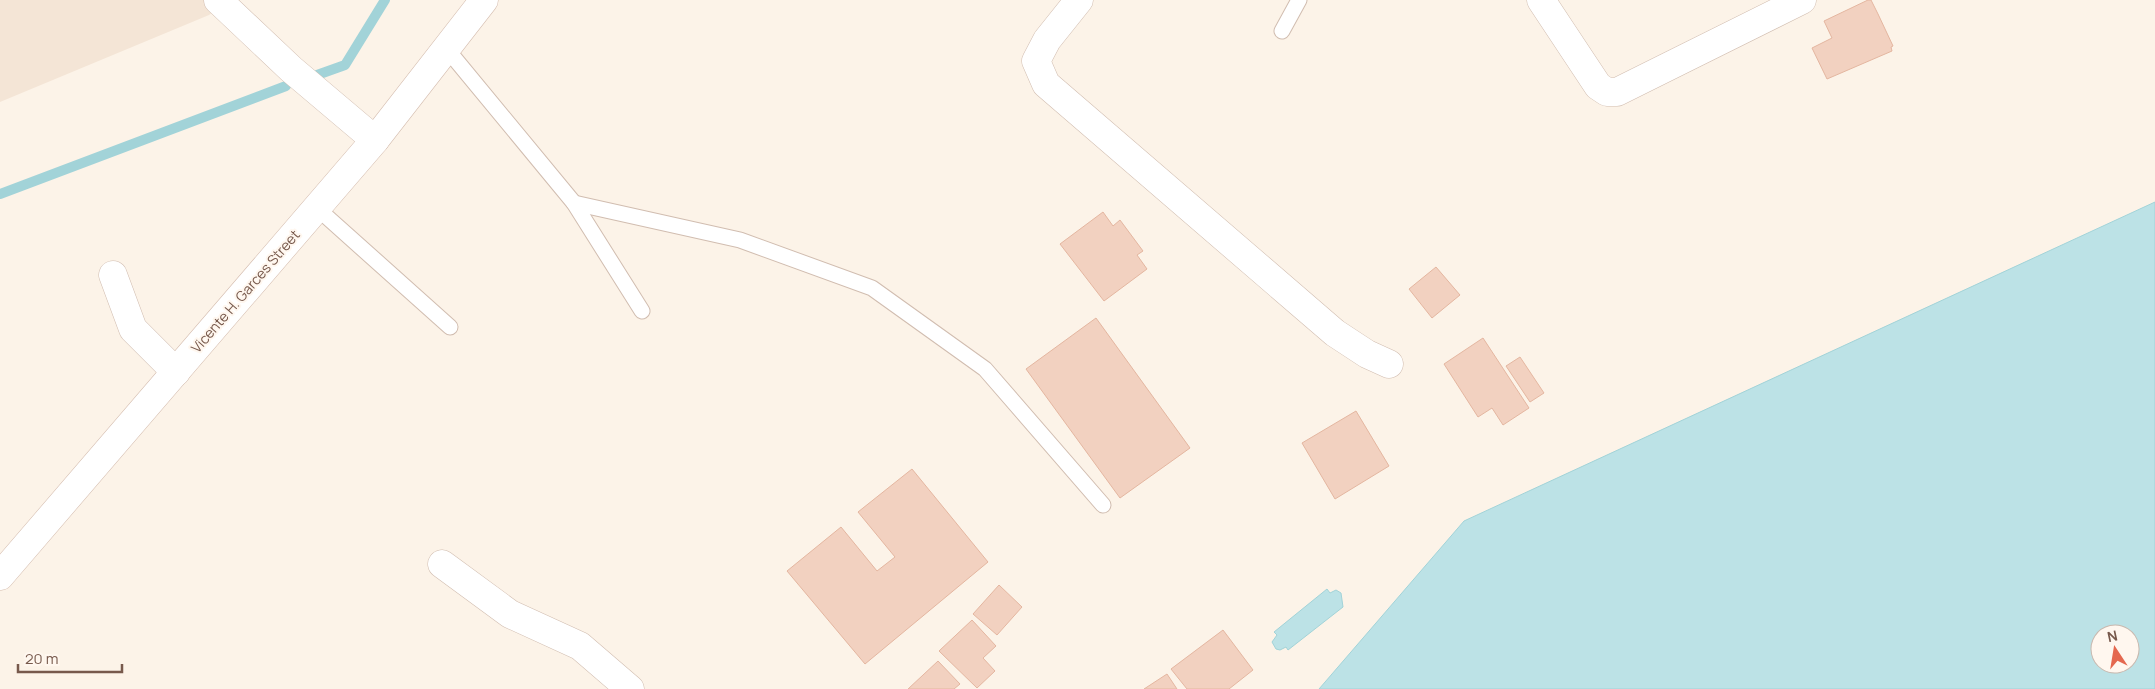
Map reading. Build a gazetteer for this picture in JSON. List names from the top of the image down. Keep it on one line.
{"streets":{"street":["Vicente H. Garces Street"]},"scale_bar":"20 m","north":"top"}
